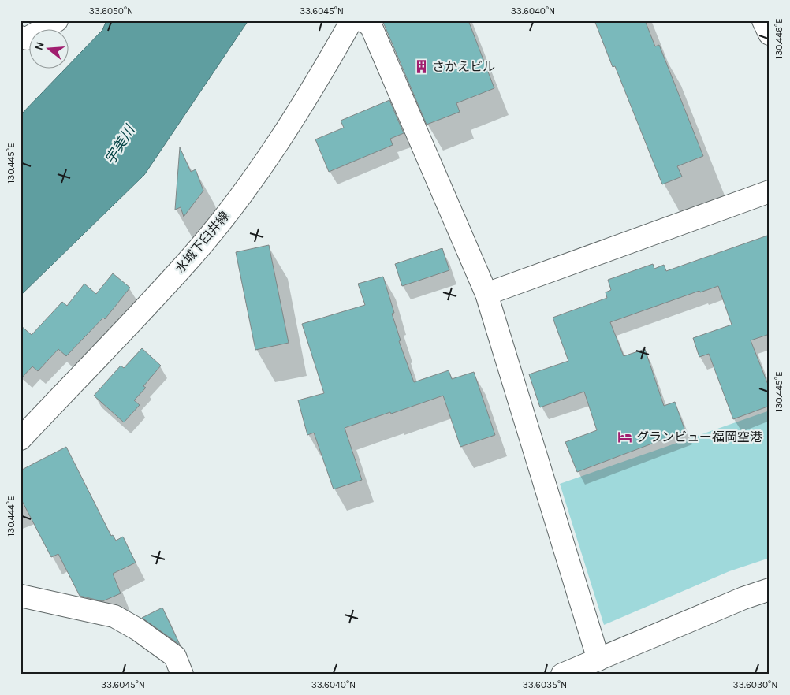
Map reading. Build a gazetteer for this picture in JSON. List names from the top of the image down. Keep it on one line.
{"streets":{"street":["水城下臼井線"]},"water":["宇美川"],"places":{"building":["さかえビル"],"hotel":["グランビュー福岡空港"]},"north":"left","coordinates":["33.6050°N","33.6045°N","33.6040°N","130.446°E","130.445°E","130.444°E","33.6035°N","33.6030°N"]}
